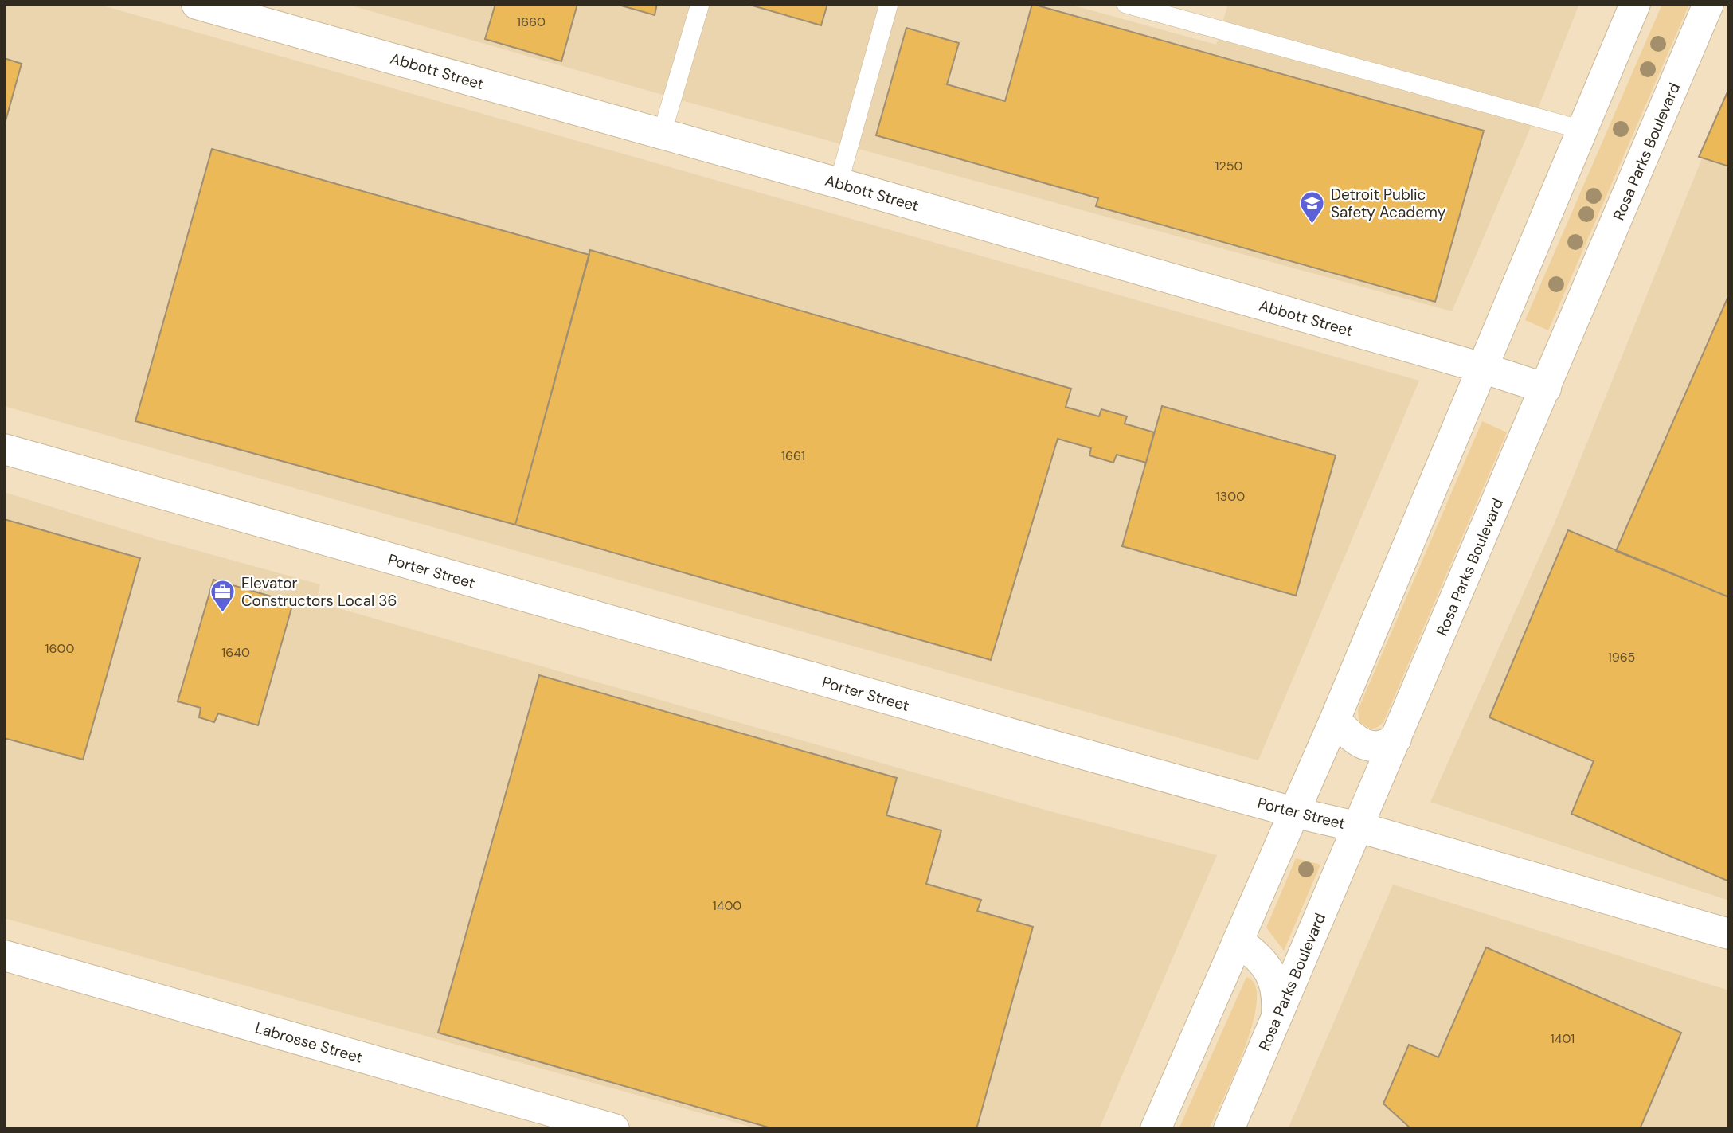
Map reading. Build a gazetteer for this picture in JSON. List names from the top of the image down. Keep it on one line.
{"streets":{"street":["Abbott Street","Rosa Parks Boulevard","Porter Street","Labrosse Street"]},"crossings":[["Abbott Street","Rosa Parks Boulevard"],["Rosa Parks Boulevard","Porter Street"]],"places":{"school or university":["Detroit Public Safety Academy"],"office":["Elevator Constructors Local 36"]},"house_numbers":["1660","1250","1661","1300","1600","1640","1965","1400","1401"]}
